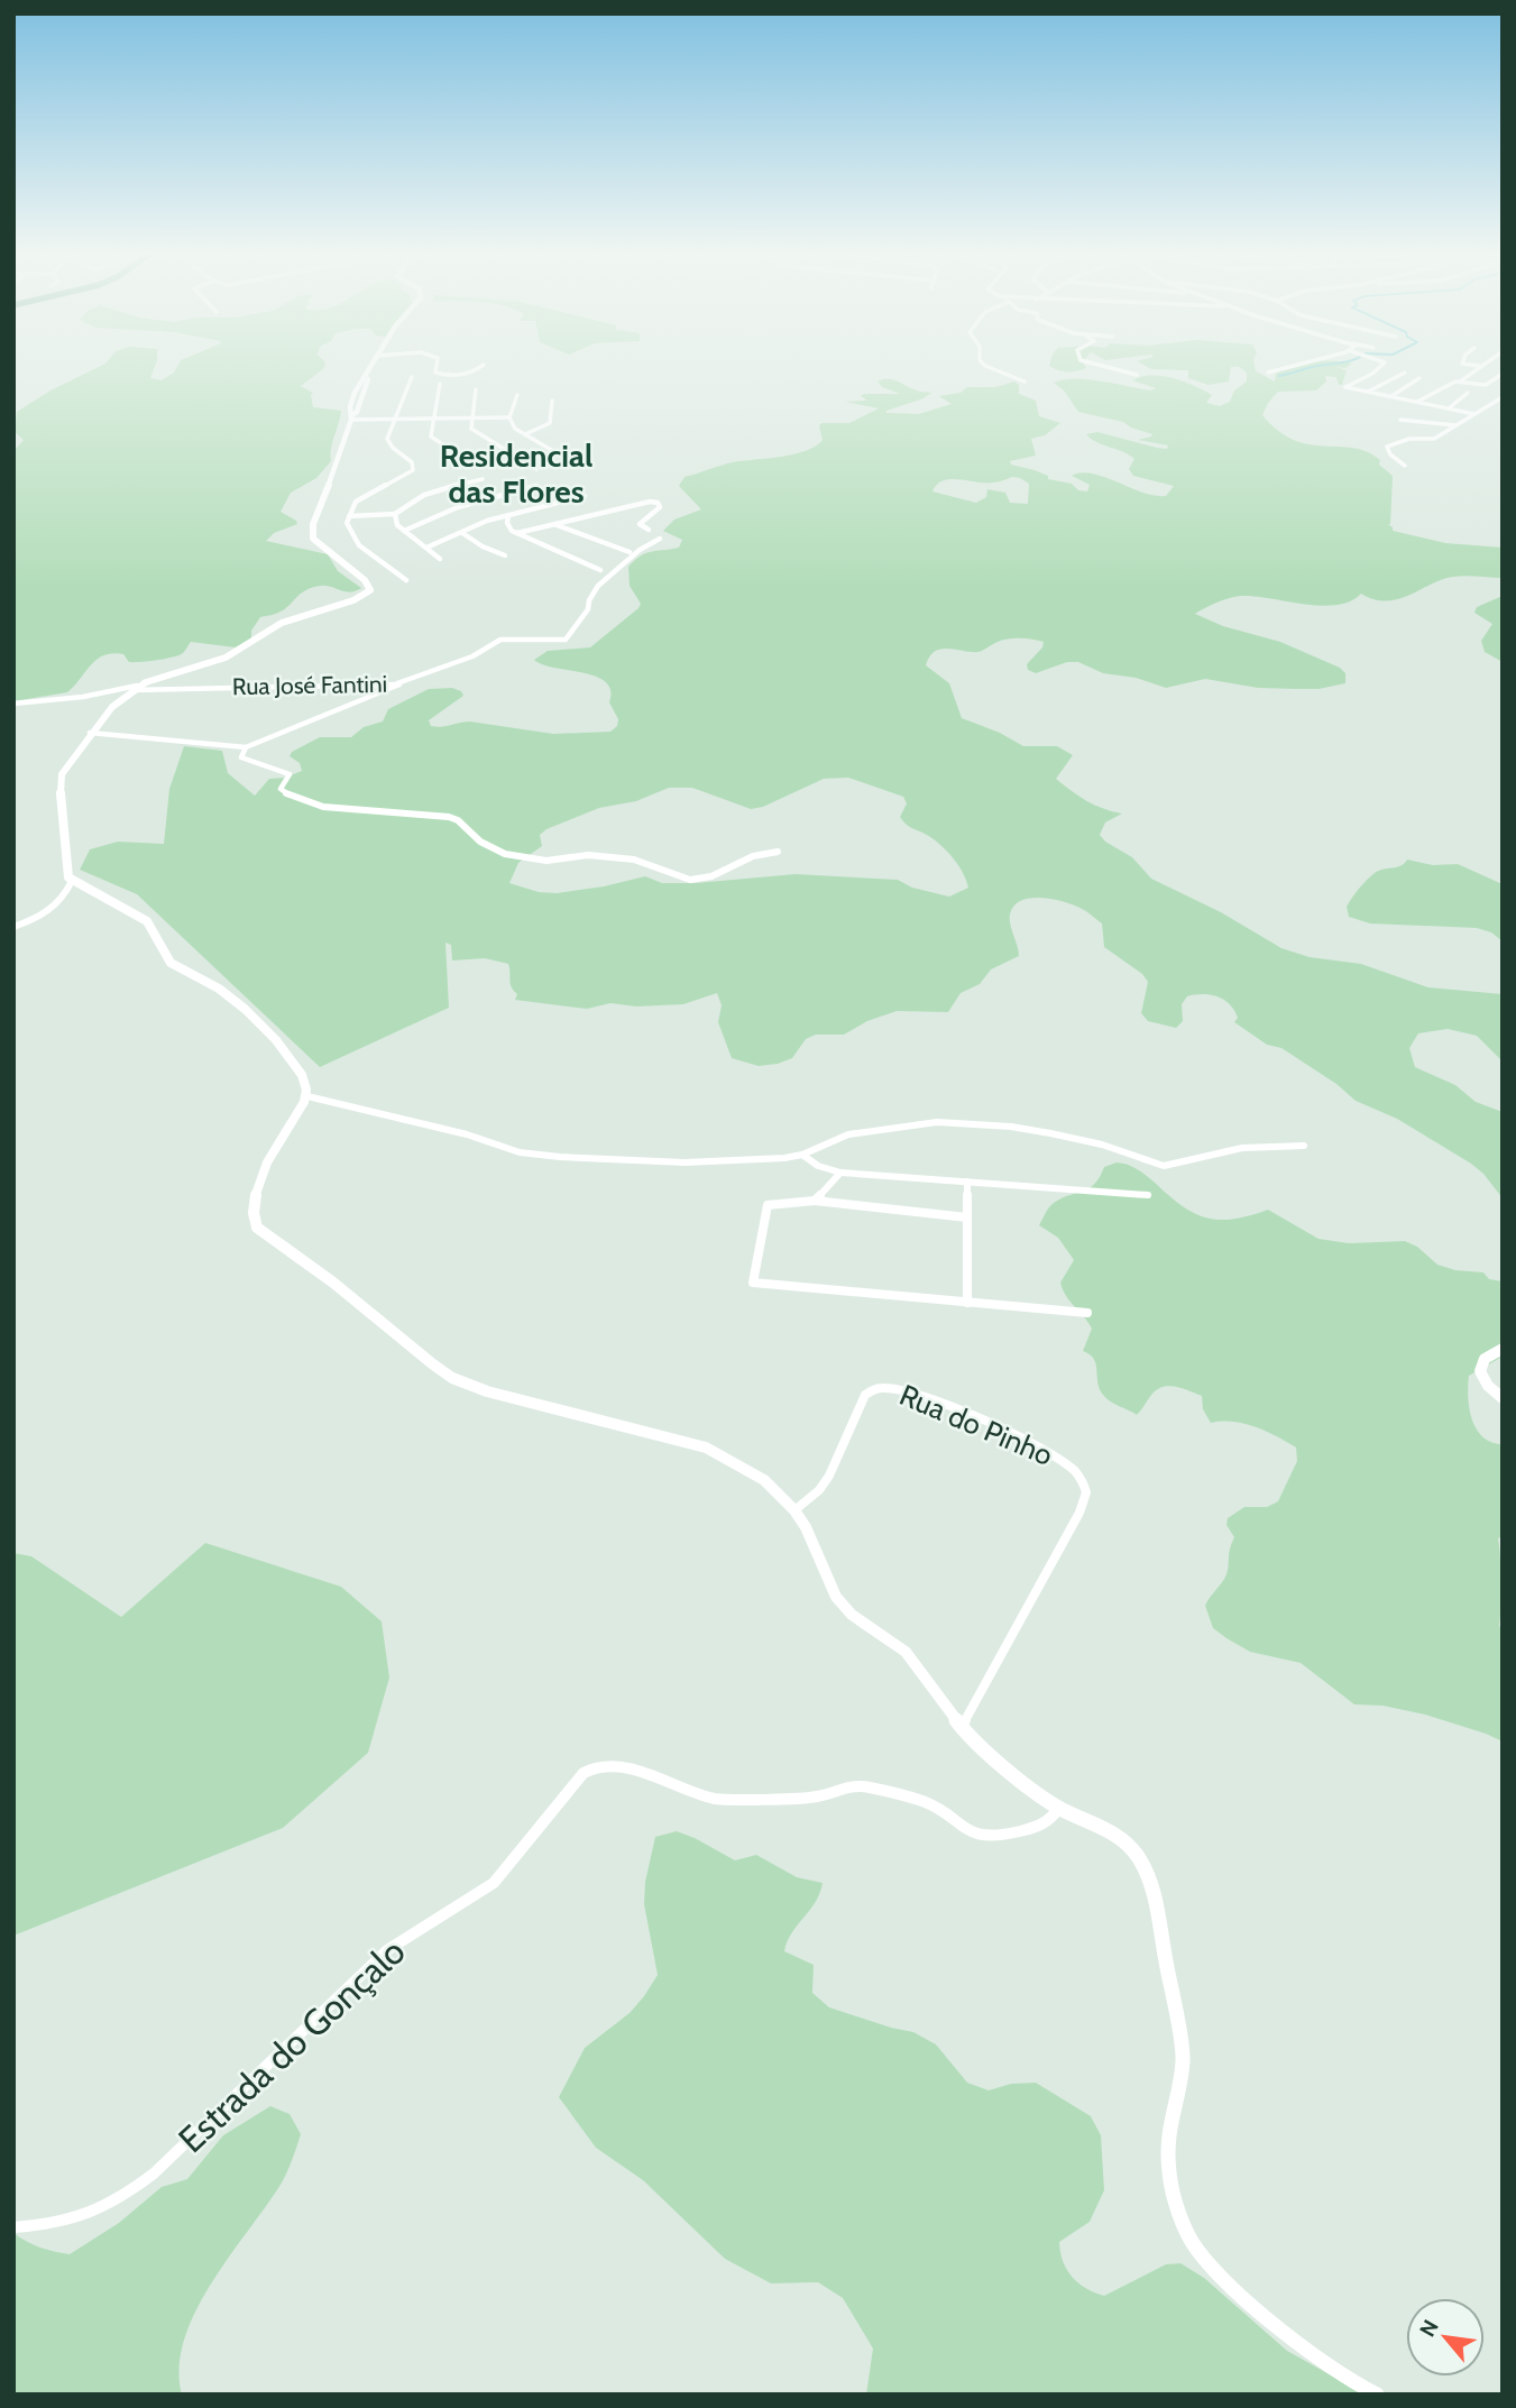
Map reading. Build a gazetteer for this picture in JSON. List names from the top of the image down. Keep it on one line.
{"streets":{"street":["Rua José Fantini","Rua do Pinho","Estrada do Gonçalo"]},"districts":["Residencial das Flores"],"north":"top left"}
